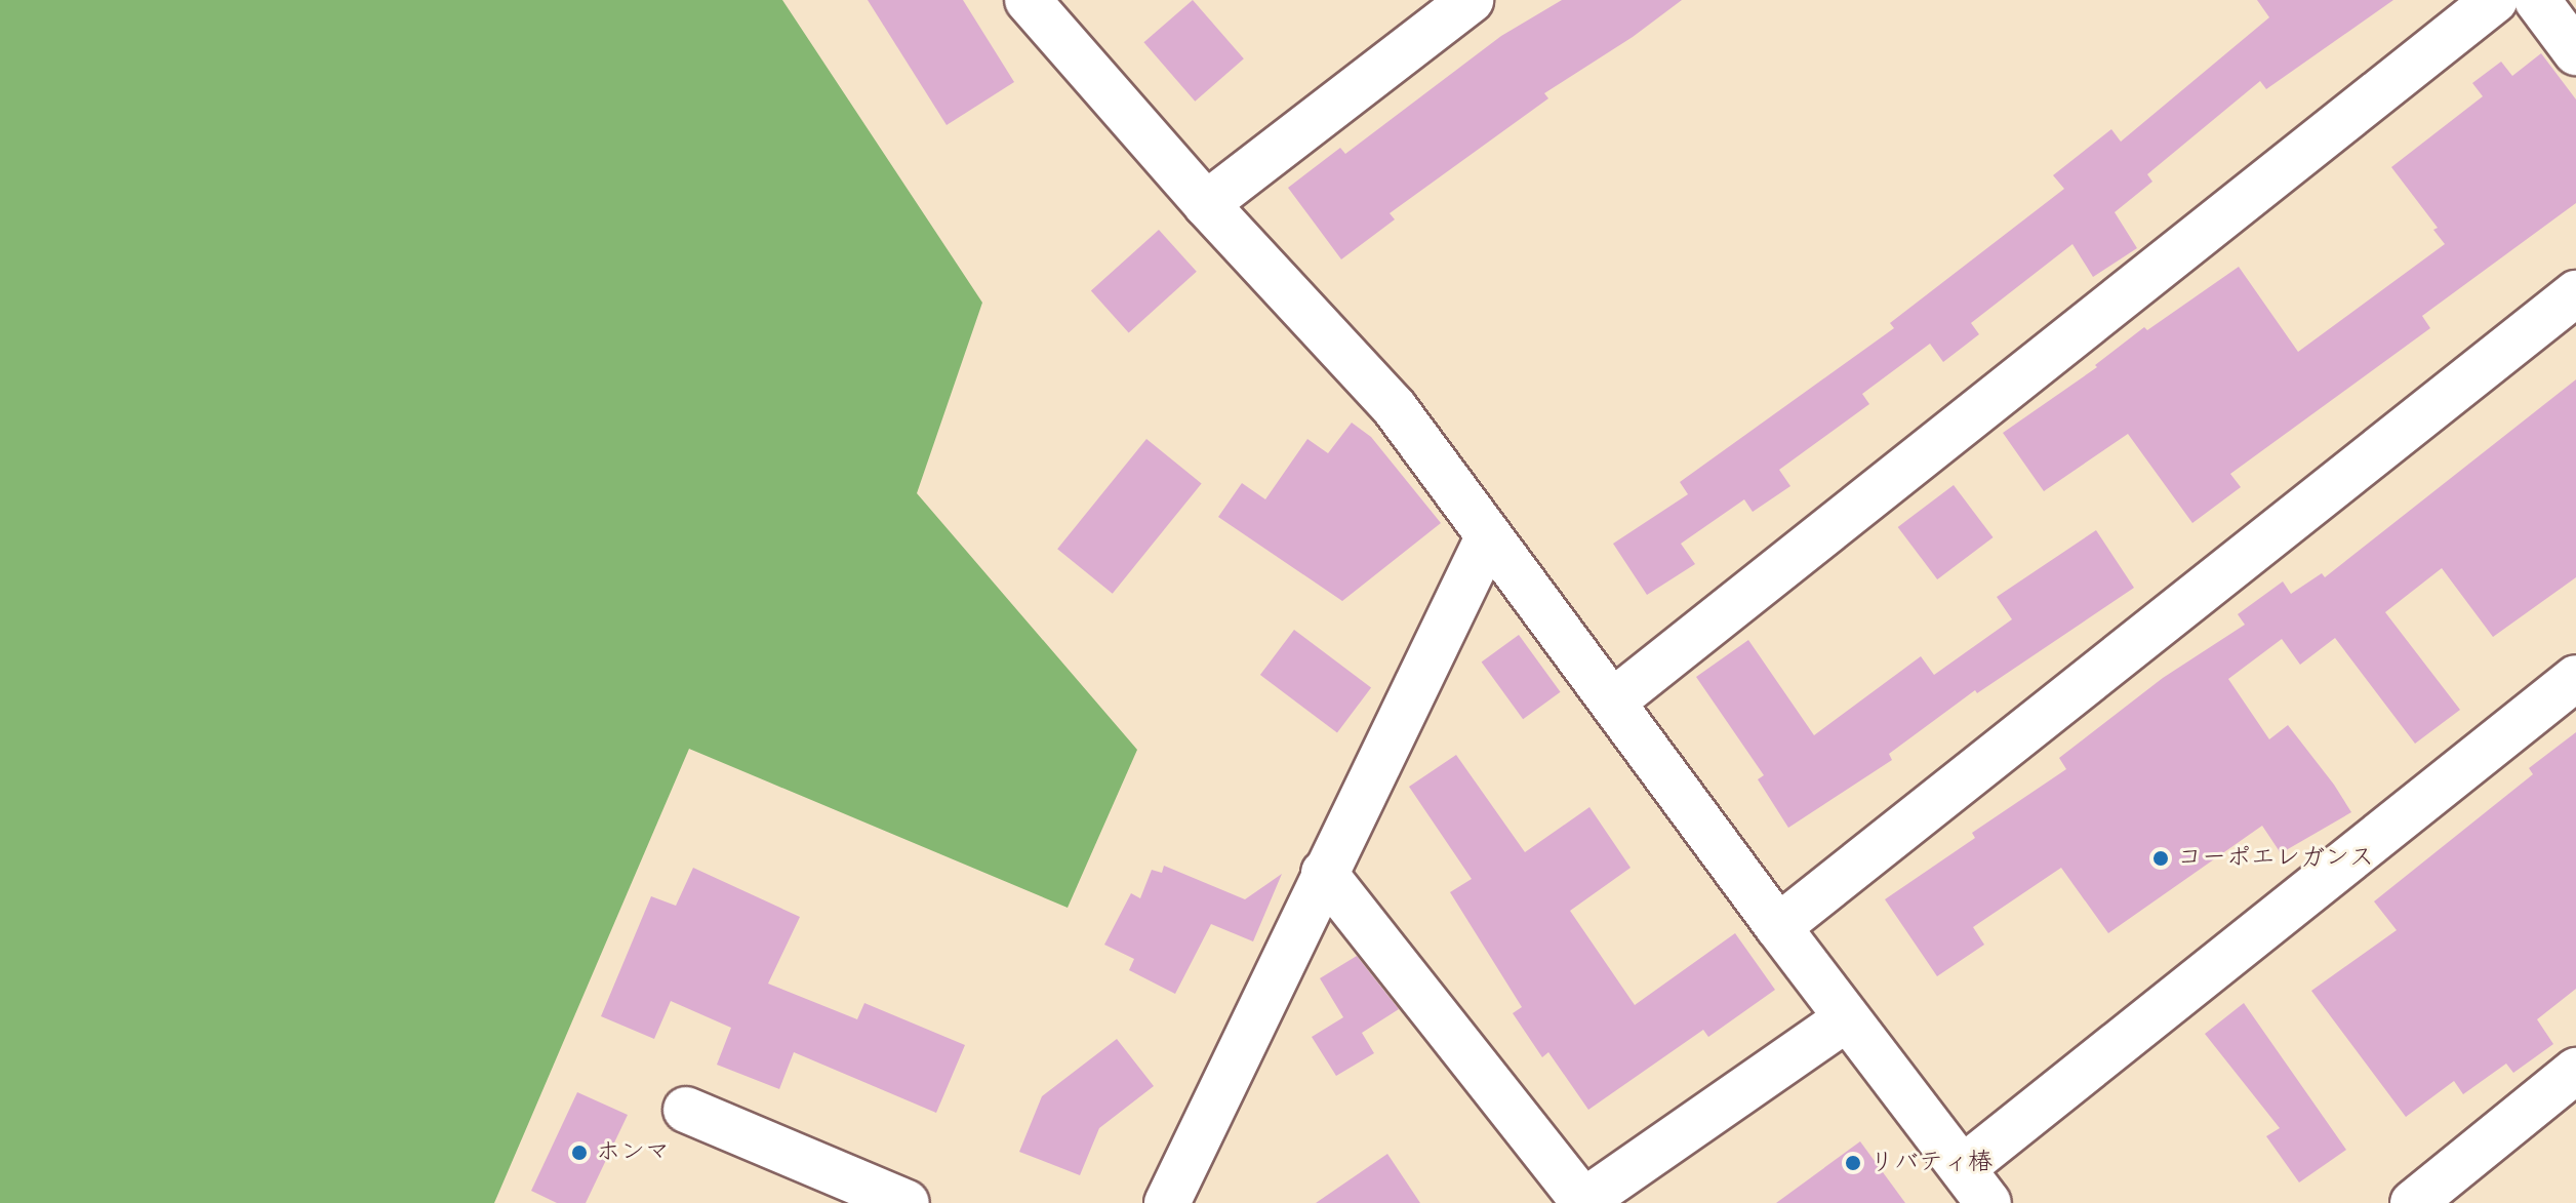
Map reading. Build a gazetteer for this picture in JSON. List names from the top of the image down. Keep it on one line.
{"places":["コーポエレガンス","ホンマ","リバティ椿"]}
